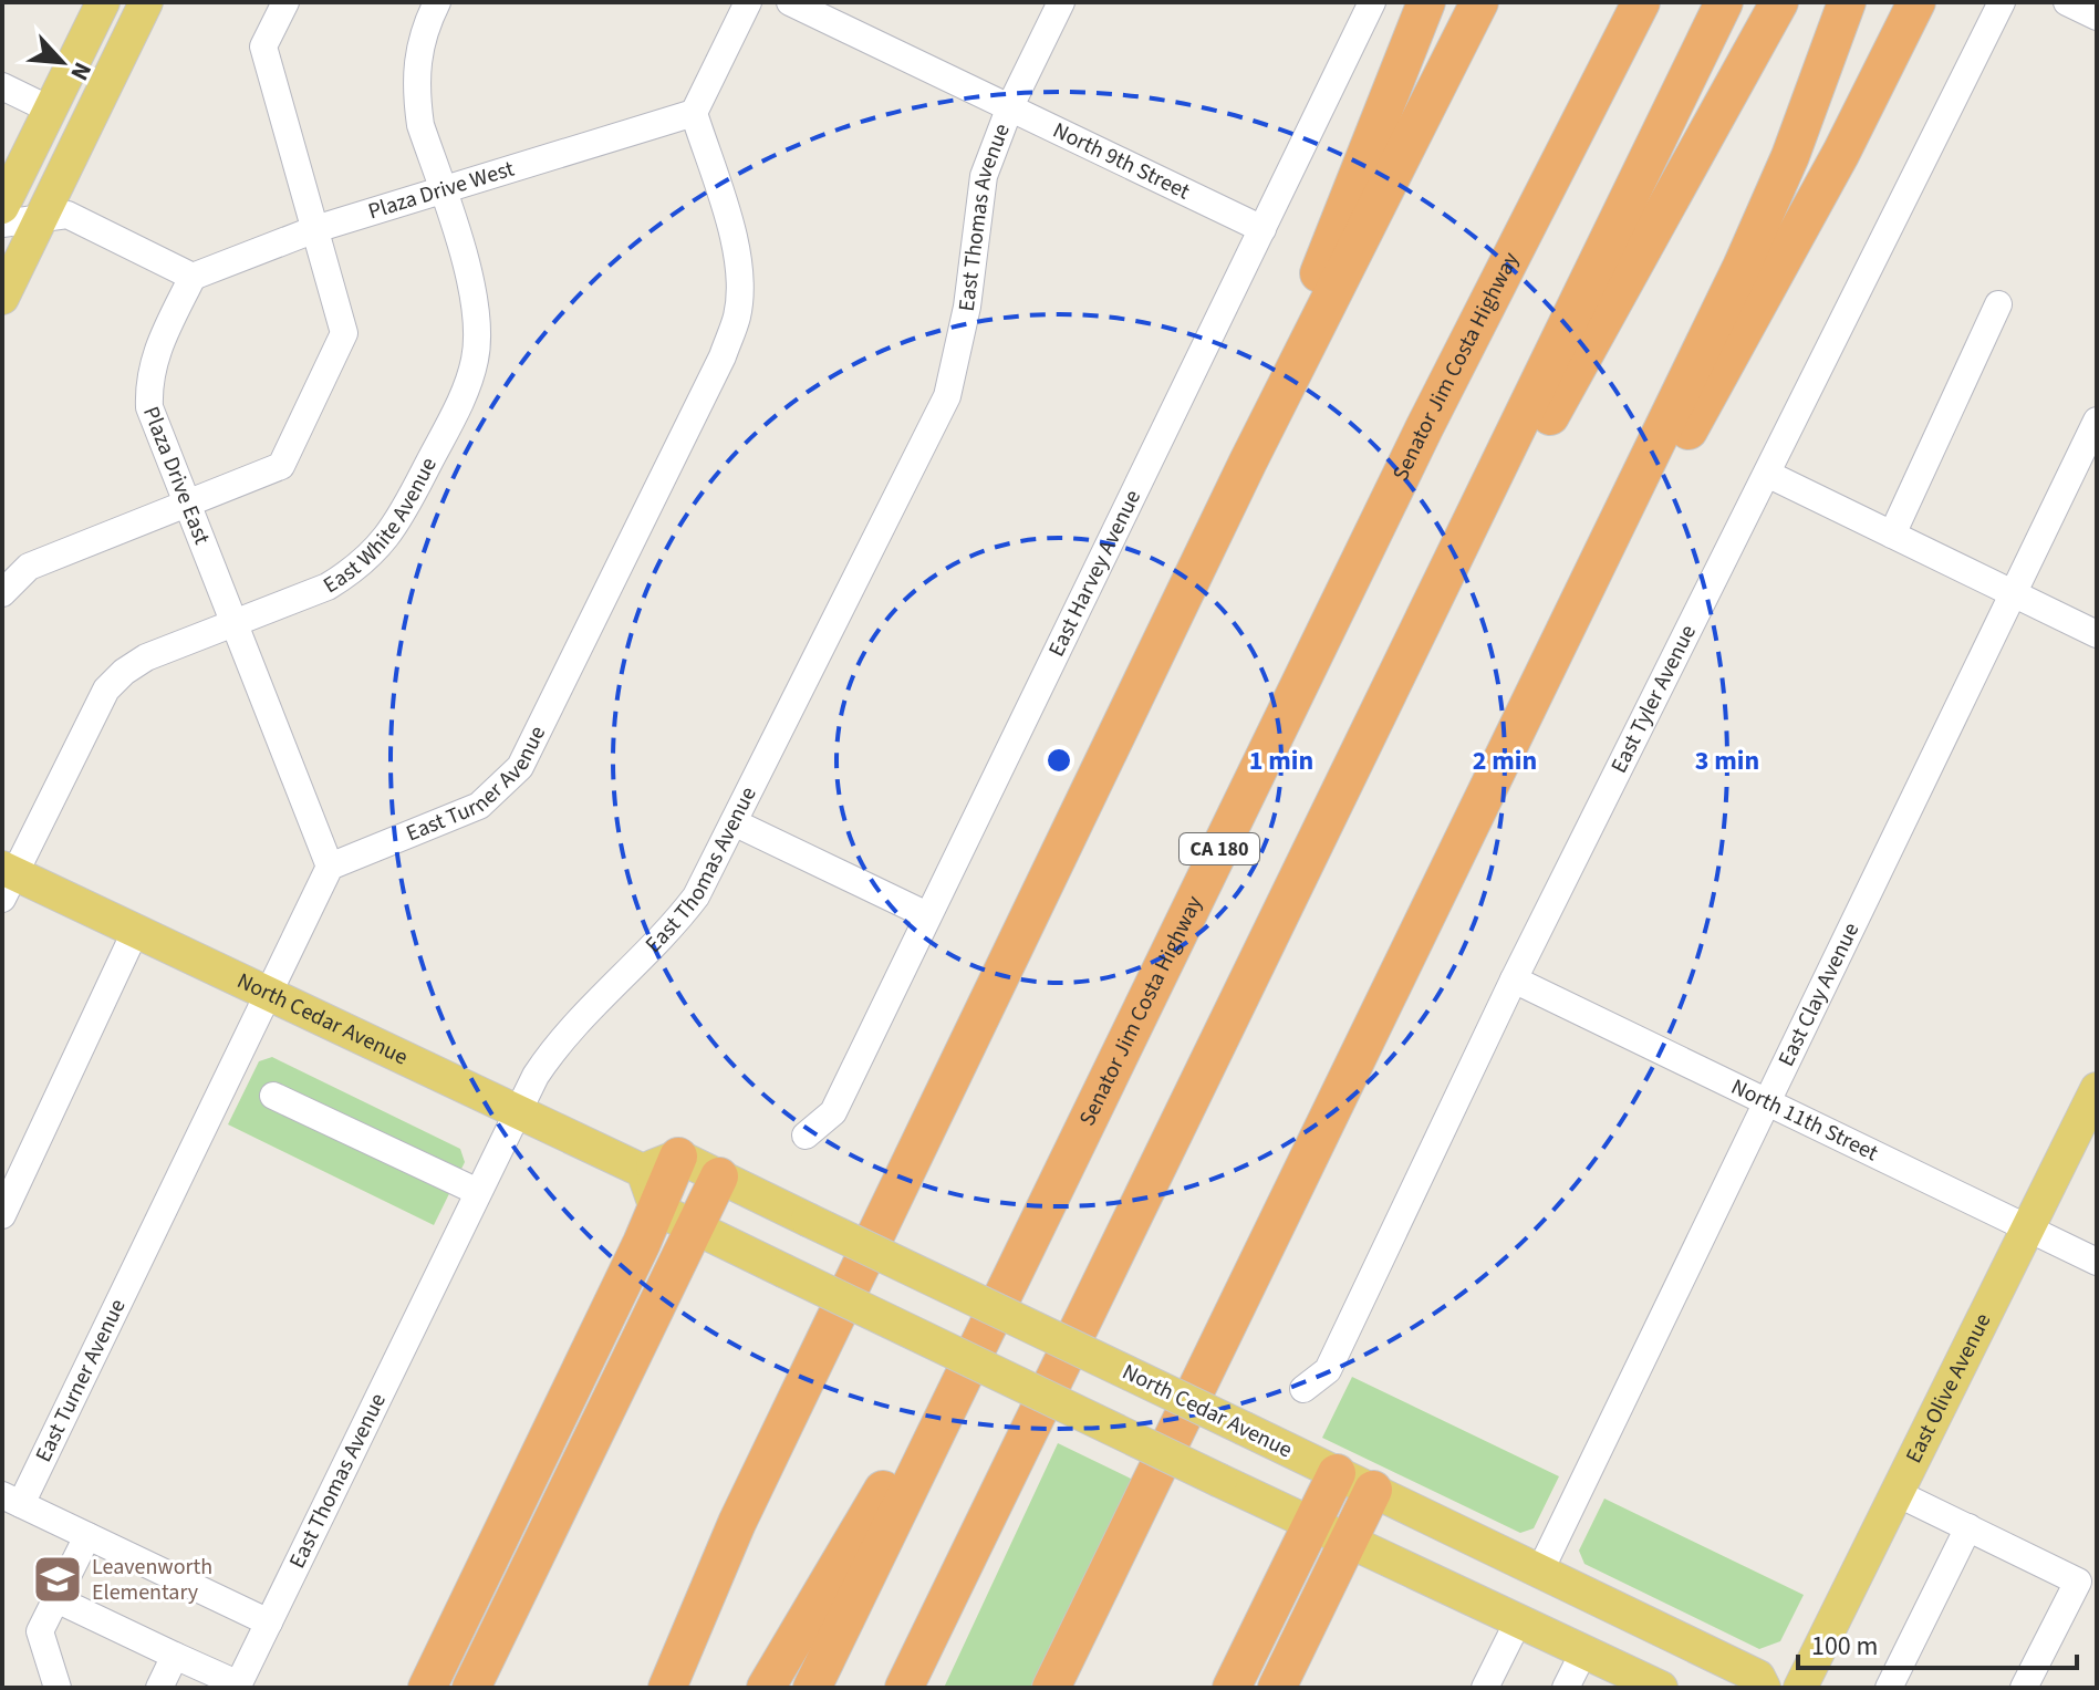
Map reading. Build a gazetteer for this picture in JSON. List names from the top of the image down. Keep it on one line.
{"streets":{"highway":["Senator Jim Costa Highway","CA 180"],"main road":["North Cedar Avenue","East Olive Avenue"],"street":["North 9th Street","Plaza Drive West","East Thomas Avenue","Plaza Drive East","East White Avenue","East Harvey Avenue","East Tyler Avenue","East Turner Avenue","East Clay Avenue","North 11th Street"]},"crossings":[["North 9th Street","East Thomas Avenue"],["North 9th Street","East Harvey Avenue"],["Plaza Drive West","Plaza Drive East"],["Plaza Drive West","East White Avenue"],["Plaza Drive West","East Turner Avenue"],["East Thomas Avenue","North Cedar Avenue"],["Plaza Drive East","East White Avenue"],["Plaza Drive East","East Turner Avenue"],["East White Avenue","North Cedar Avenue"],["East Tyler Avenue","North 11th Street"],["East Turner Avenue","North Cedar Avenue"],["East Clay Avenue","North Cedar Avenue"],["East Clay Avenue","North 11th Street"],["North 11th Street","East Olive Avenue"]],"places":{"school or university":["Leavenworth Elementary"]},"scale_bar":"100 m","north":"bottom right","rings":["1 min","2 min","3 min"]}
